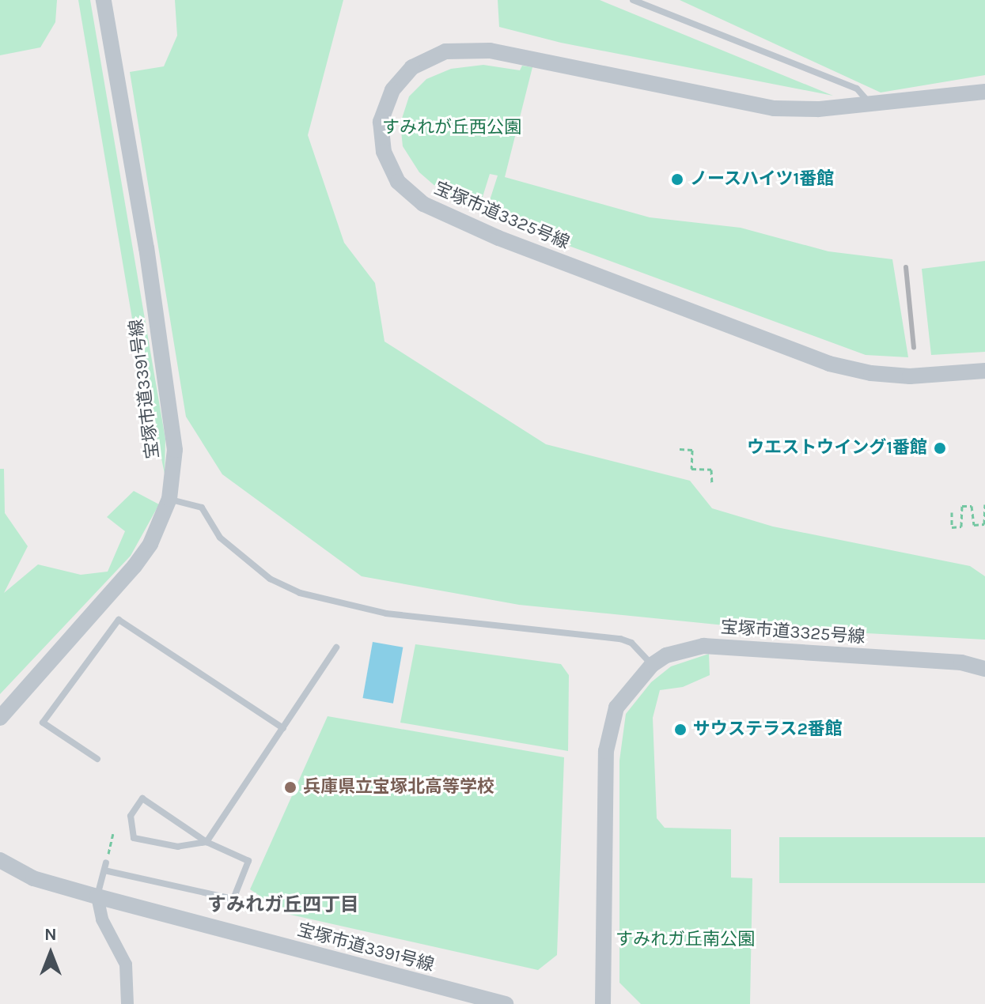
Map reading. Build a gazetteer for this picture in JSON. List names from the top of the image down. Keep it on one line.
{"streets":{"street":["宝塚市道3325号線","宝塚市道3391号線"]},"districts":["すみれガ丘四丁目"],"parks":["すみれが丘西公園","すみれガ丘南公園"],"places":["ノースハイツ1番館","ウエストウイング1番館","サウステラス2番館","兵庫県立宝塚北高等学校"],"north":"top"}
